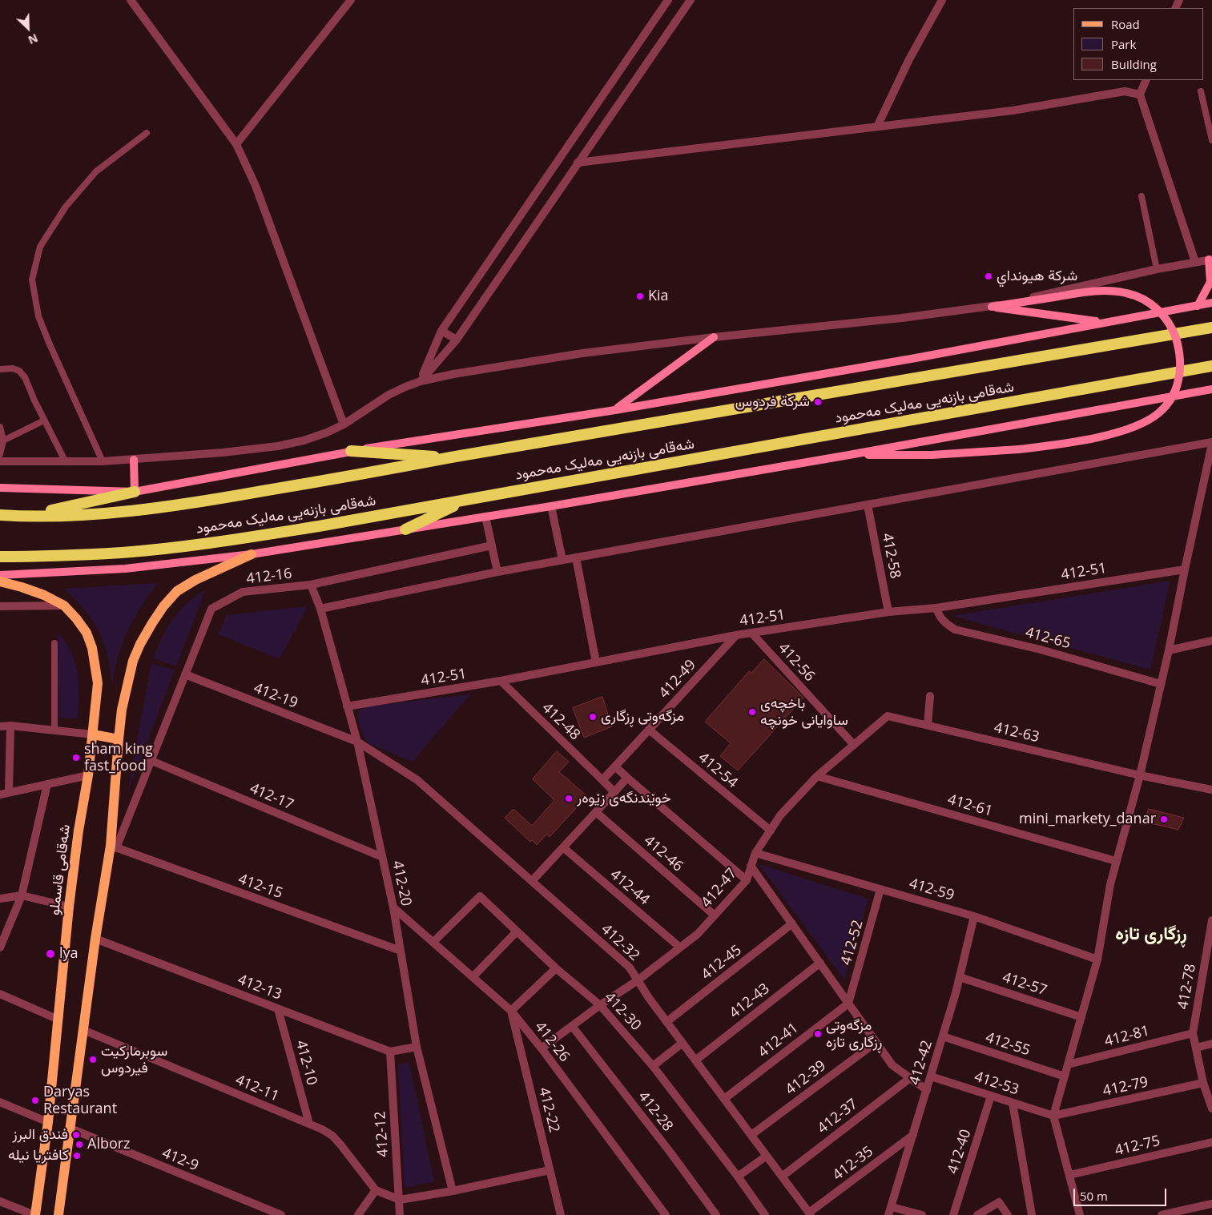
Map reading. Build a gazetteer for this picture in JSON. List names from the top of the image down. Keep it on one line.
{"streets":{"highway":["شەقامی بازنەیی مەلیک مەحمود"],"main road":["شەقامی قاسملو"],"street":["412-58","412-51","412-16","412-65","412-56","412-49","412-19","412-48","412-63","412-54","412-17","412-61","412-46","412-20","412-15","412-44","412-47","412-59","412-32","412-52","412-45","412-57","412-78","412-13","412-43","412-30","412-81","412-41","412-26","412-55","412-10","412-42","412-39","412-53","412-79","412-11","412-22","412-28","412-37","412-12","412-75","412-40","412-9","412-35"]},"crossings":[["412-58","412-51"],["412-51","412-65"],["412-51","412-56"],["412-51","412-49"],["412-51","412-48"],["412-51","412-20"],["412-16","412-19"],["412-16","412-17"],["412-16","412-20"],["412-16","412-15"],["412-56","412-47"],["412-49","412-48"],["412-49","412-54"],["412-19","412-20"],["412-19","412-32"],["412-63","412-47"],["412-54","412-47"],["412-17","412-20"],["412-61","412-47"],["412-46","412-47"],["412-20","412-15"],["412-20","412-32"],["412-20","412-26"],["412-44","412-47"],["412-47","412-59"],["412-47","412-32"],["412-47","412-30"],["412-47","412-26"],["412-47","412-28"],["412-59","412-52"],["412-59","412-42"],["412-32","412-45"],["412-32","412-43"],["412-32","412-41"],["412-32","412-39"],["412-32","412-37"],["412-32","412-35"],["412-52","412-41"],["412-57","412-42"],["412-78","412-81"],["412-13","412-10"],["412-13","412-12"],["412-30","412-26"],["412-26","412-22"],["412-55","412-42"],["412-10","412-11"],["412-42","412-53"],["412-42","412-35"],["412-53","412-79"],["412-53","412-40"],["412-11","412-12"]],"districts":["ڕزگاری تازە"],"places":["شركة هيونداي","Kia","شركة فردوس","باخچەی ساوایانی خونچە","مزگەوتی ڕزگاری","sham king fast_food","خوێندنگەی زێوەر","mini_markety_danar","lya","مزگەوتی ڕزگاری تازە","سوبرمارکیت فیردوس","Daryas Restaurant","فندق البرز","Alborz","کافتریا نیلە"],"legend":["Road","Park","Building"],"scale_bar":"50 m","north":"bottom right"}
